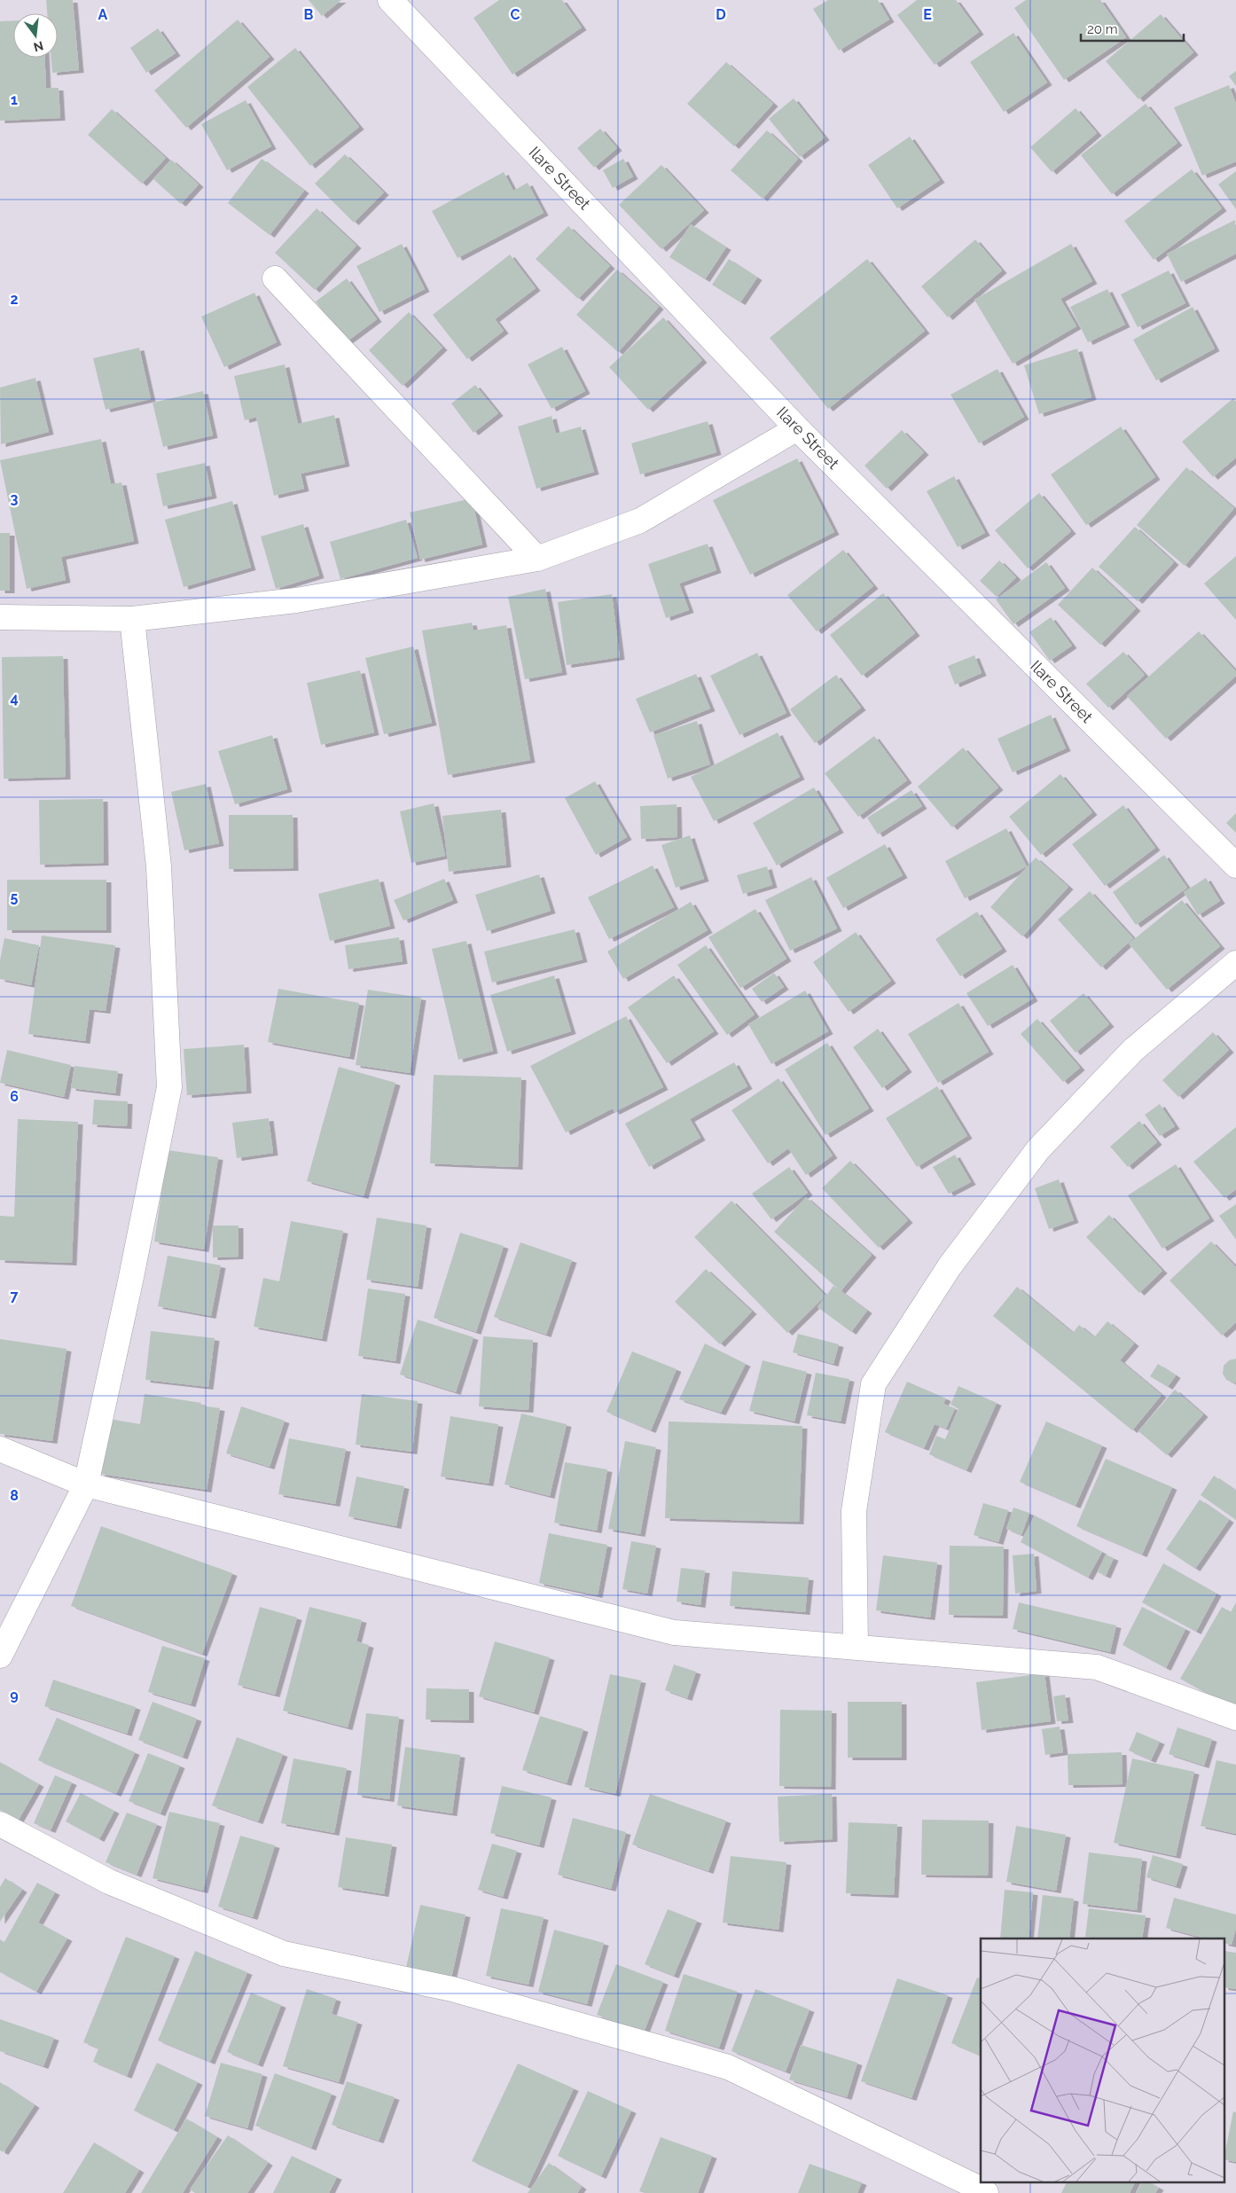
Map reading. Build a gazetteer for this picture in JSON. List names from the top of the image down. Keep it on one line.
{"streets":{"street":["Ilare Street"]},"scale_bar":"20 m","north":"bottom","grid":{"columns":["A","B","C","D","E"],"rows":["1","2","3","4","5","6","7","8","9"]}}
